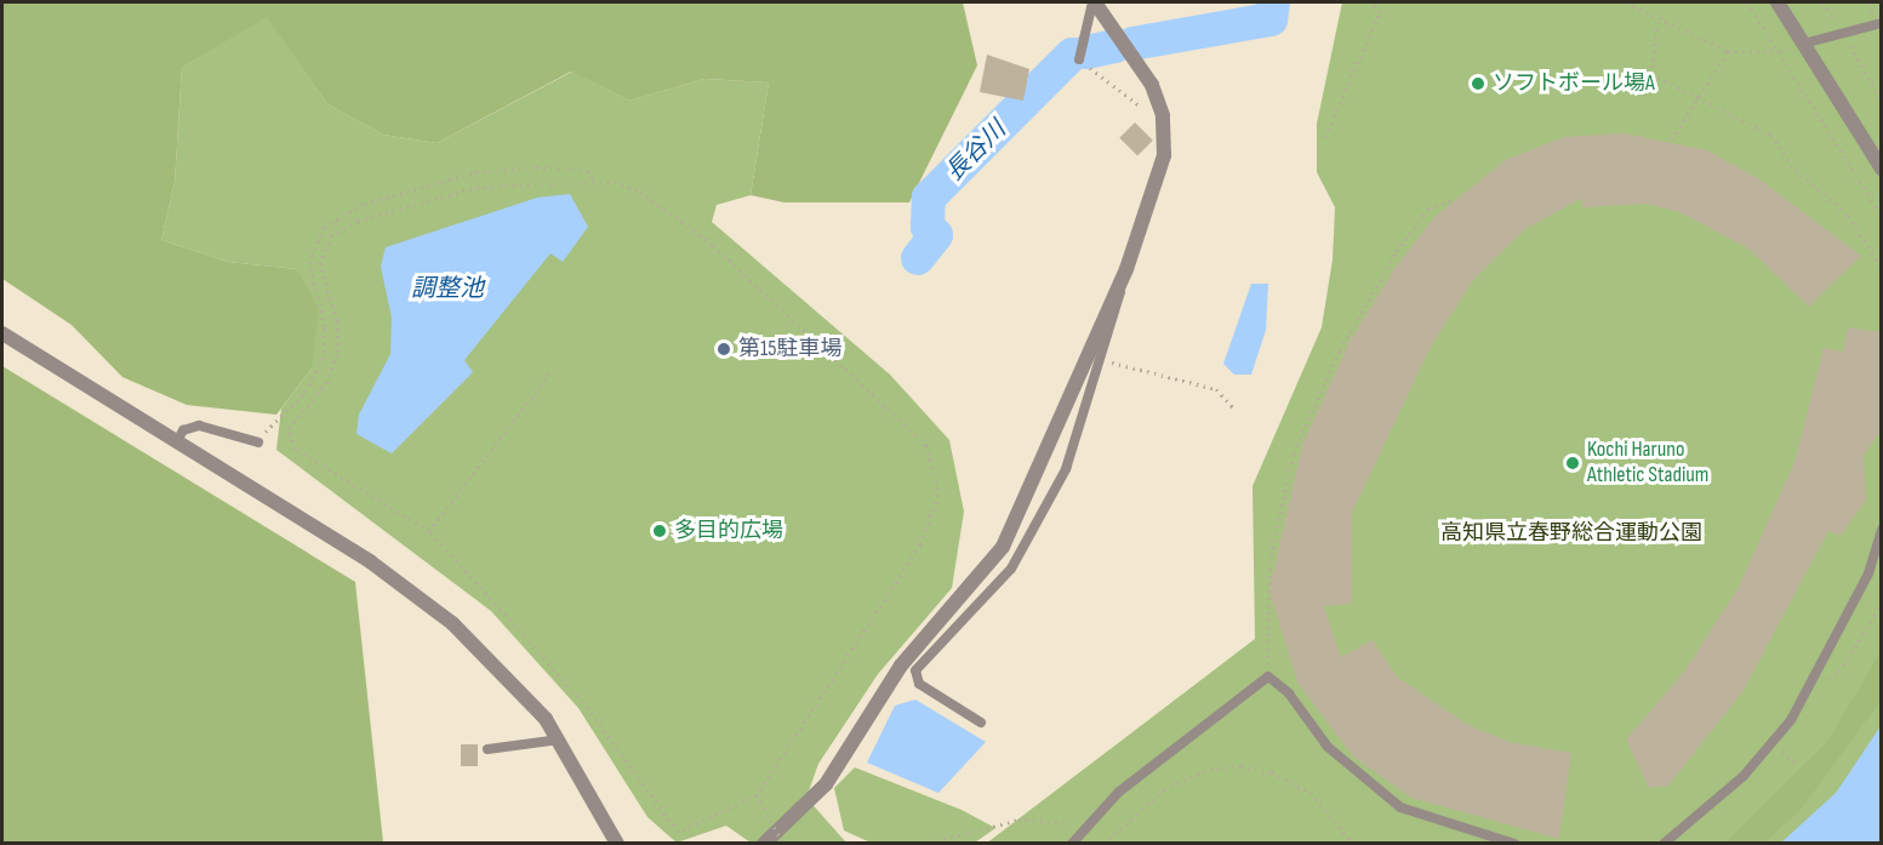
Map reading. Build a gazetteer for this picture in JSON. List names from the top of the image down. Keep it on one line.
{"water":["長谷川","調整池"],"parks":["高知県立春野総合運動公園"],"places":["ソフトボール場A","第15駐車場","Kochi Haruno Athletic Stadium","多目的広場"]}
